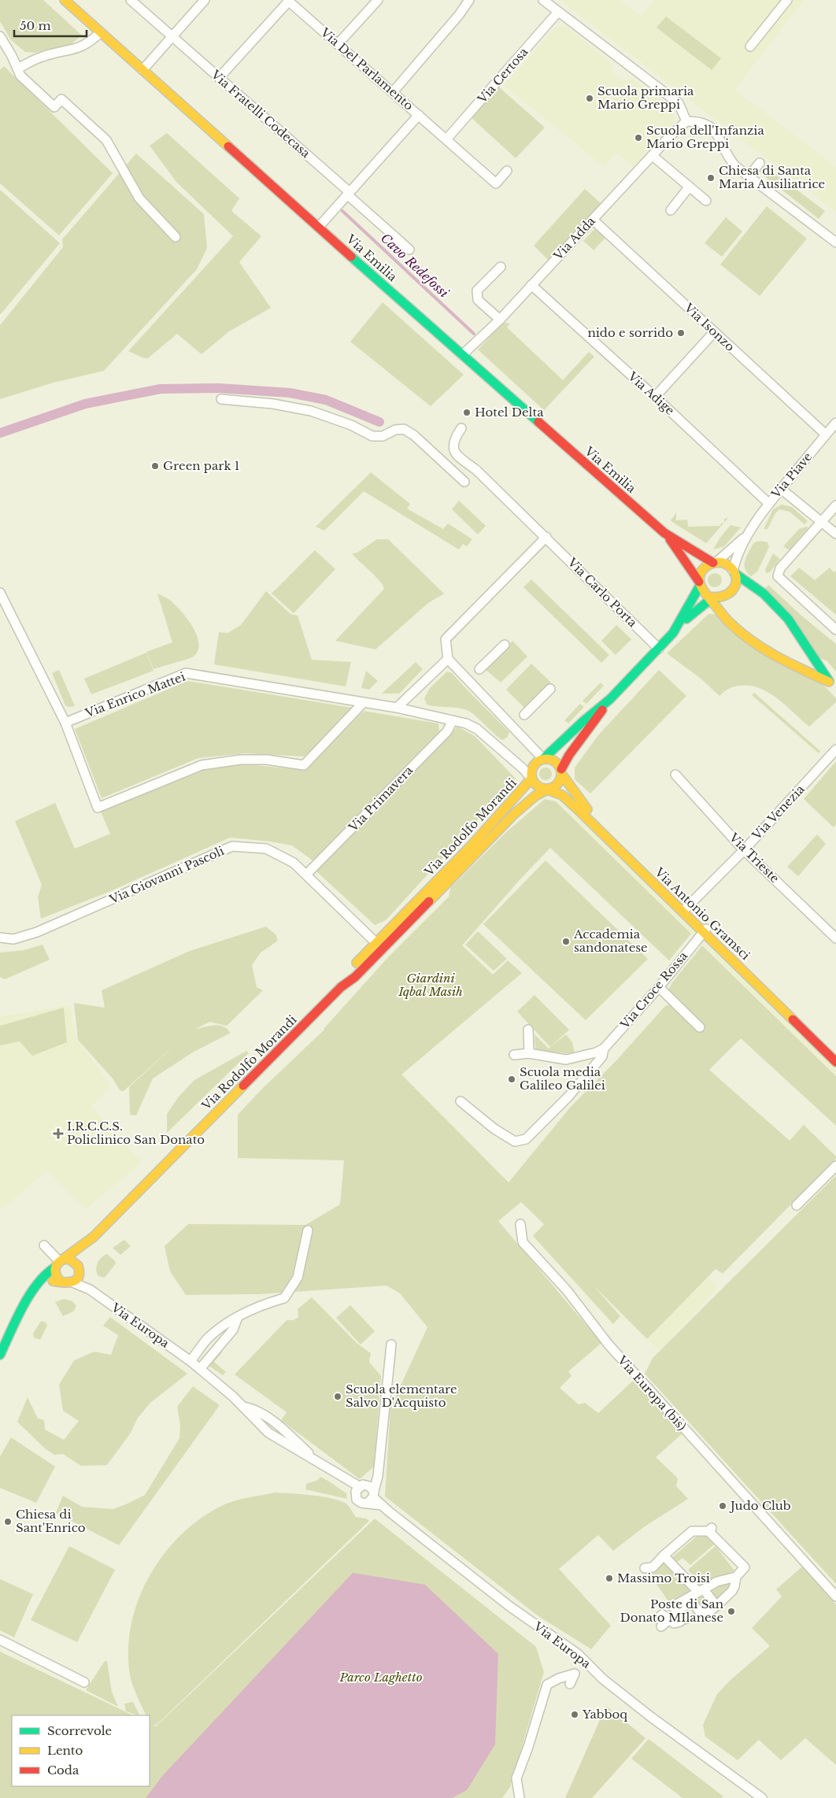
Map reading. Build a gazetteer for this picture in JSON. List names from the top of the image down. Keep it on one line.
{"streets":{"street":["Via Del Parlamento","Via Certosa","Via Fratelli Codecasa","Via Adda","Via Emilia","Via Isonzo","Via Adige","Via Piave","Via Carlo Porta","Via Enrico Mattei","Via Primavera","Via Venezia","Via Rodolfo Morandi","Via Trieste","Via Giovanni Pascoli","Via Antonio Gramsci","Via Croce Rossa","Via Europa","Via Europa (bis)"]},"crossings":[["Via Del Parlamento","Via Certosa"],["Via Adda","Via Emilia"],["Via Adda","Via Isonzo"],["Via Adda","Via Adige"],["Via Emilia","Via Piave"],["Via Isonzo","Via Piave"],["Via Adige","Via Piave"],["Via Enrico Mattei","Via Primavera"],["Via Enrico Mattei","Via Rodolfo Morandi"],["Via Enrico Mattei","Via Antonio Gramsci"],["Via Primavera","Via Giovanni Pascoli"],["Via Venezia","Via Trieste"],["Via Venezia","Via Antonio Gramsci"],["Via Rodolfo Morandi","Via Giovanni Pascoli"],["Via Rodolfo Morandi","Via Antonio Gramsci"],["Via Rodolfo Morandi","Via Europa"],["Via Antonio Gramsci","Via Croce Rossa"]],"water":["Cavo Redefossi"],"parks":["Giardini Iqbal Masih","Parco Laghetto"],"places":{"other":["Scuola primaria Mario Greppi","Scuola dell'Infanzia Mario Greppi","Chiesa di Santa Maria Ausiliatrice","nido e sorrido","Hotel Delta","Green park 1","Accademia sandonatese","Scuola media Galileo Galilei","Scuola elementare Salvo D'Acquisto","Judo Club","Chiesa di Sant'Enrico","Massimo Troisi","Poste di San Donato MIlanese","Yabboq"],"health":["I.R.C.C.S. Policlinico San Donato"]},"legend":["Scorrevole","Lento","Coda"],"scale_bar":"50 m"}
